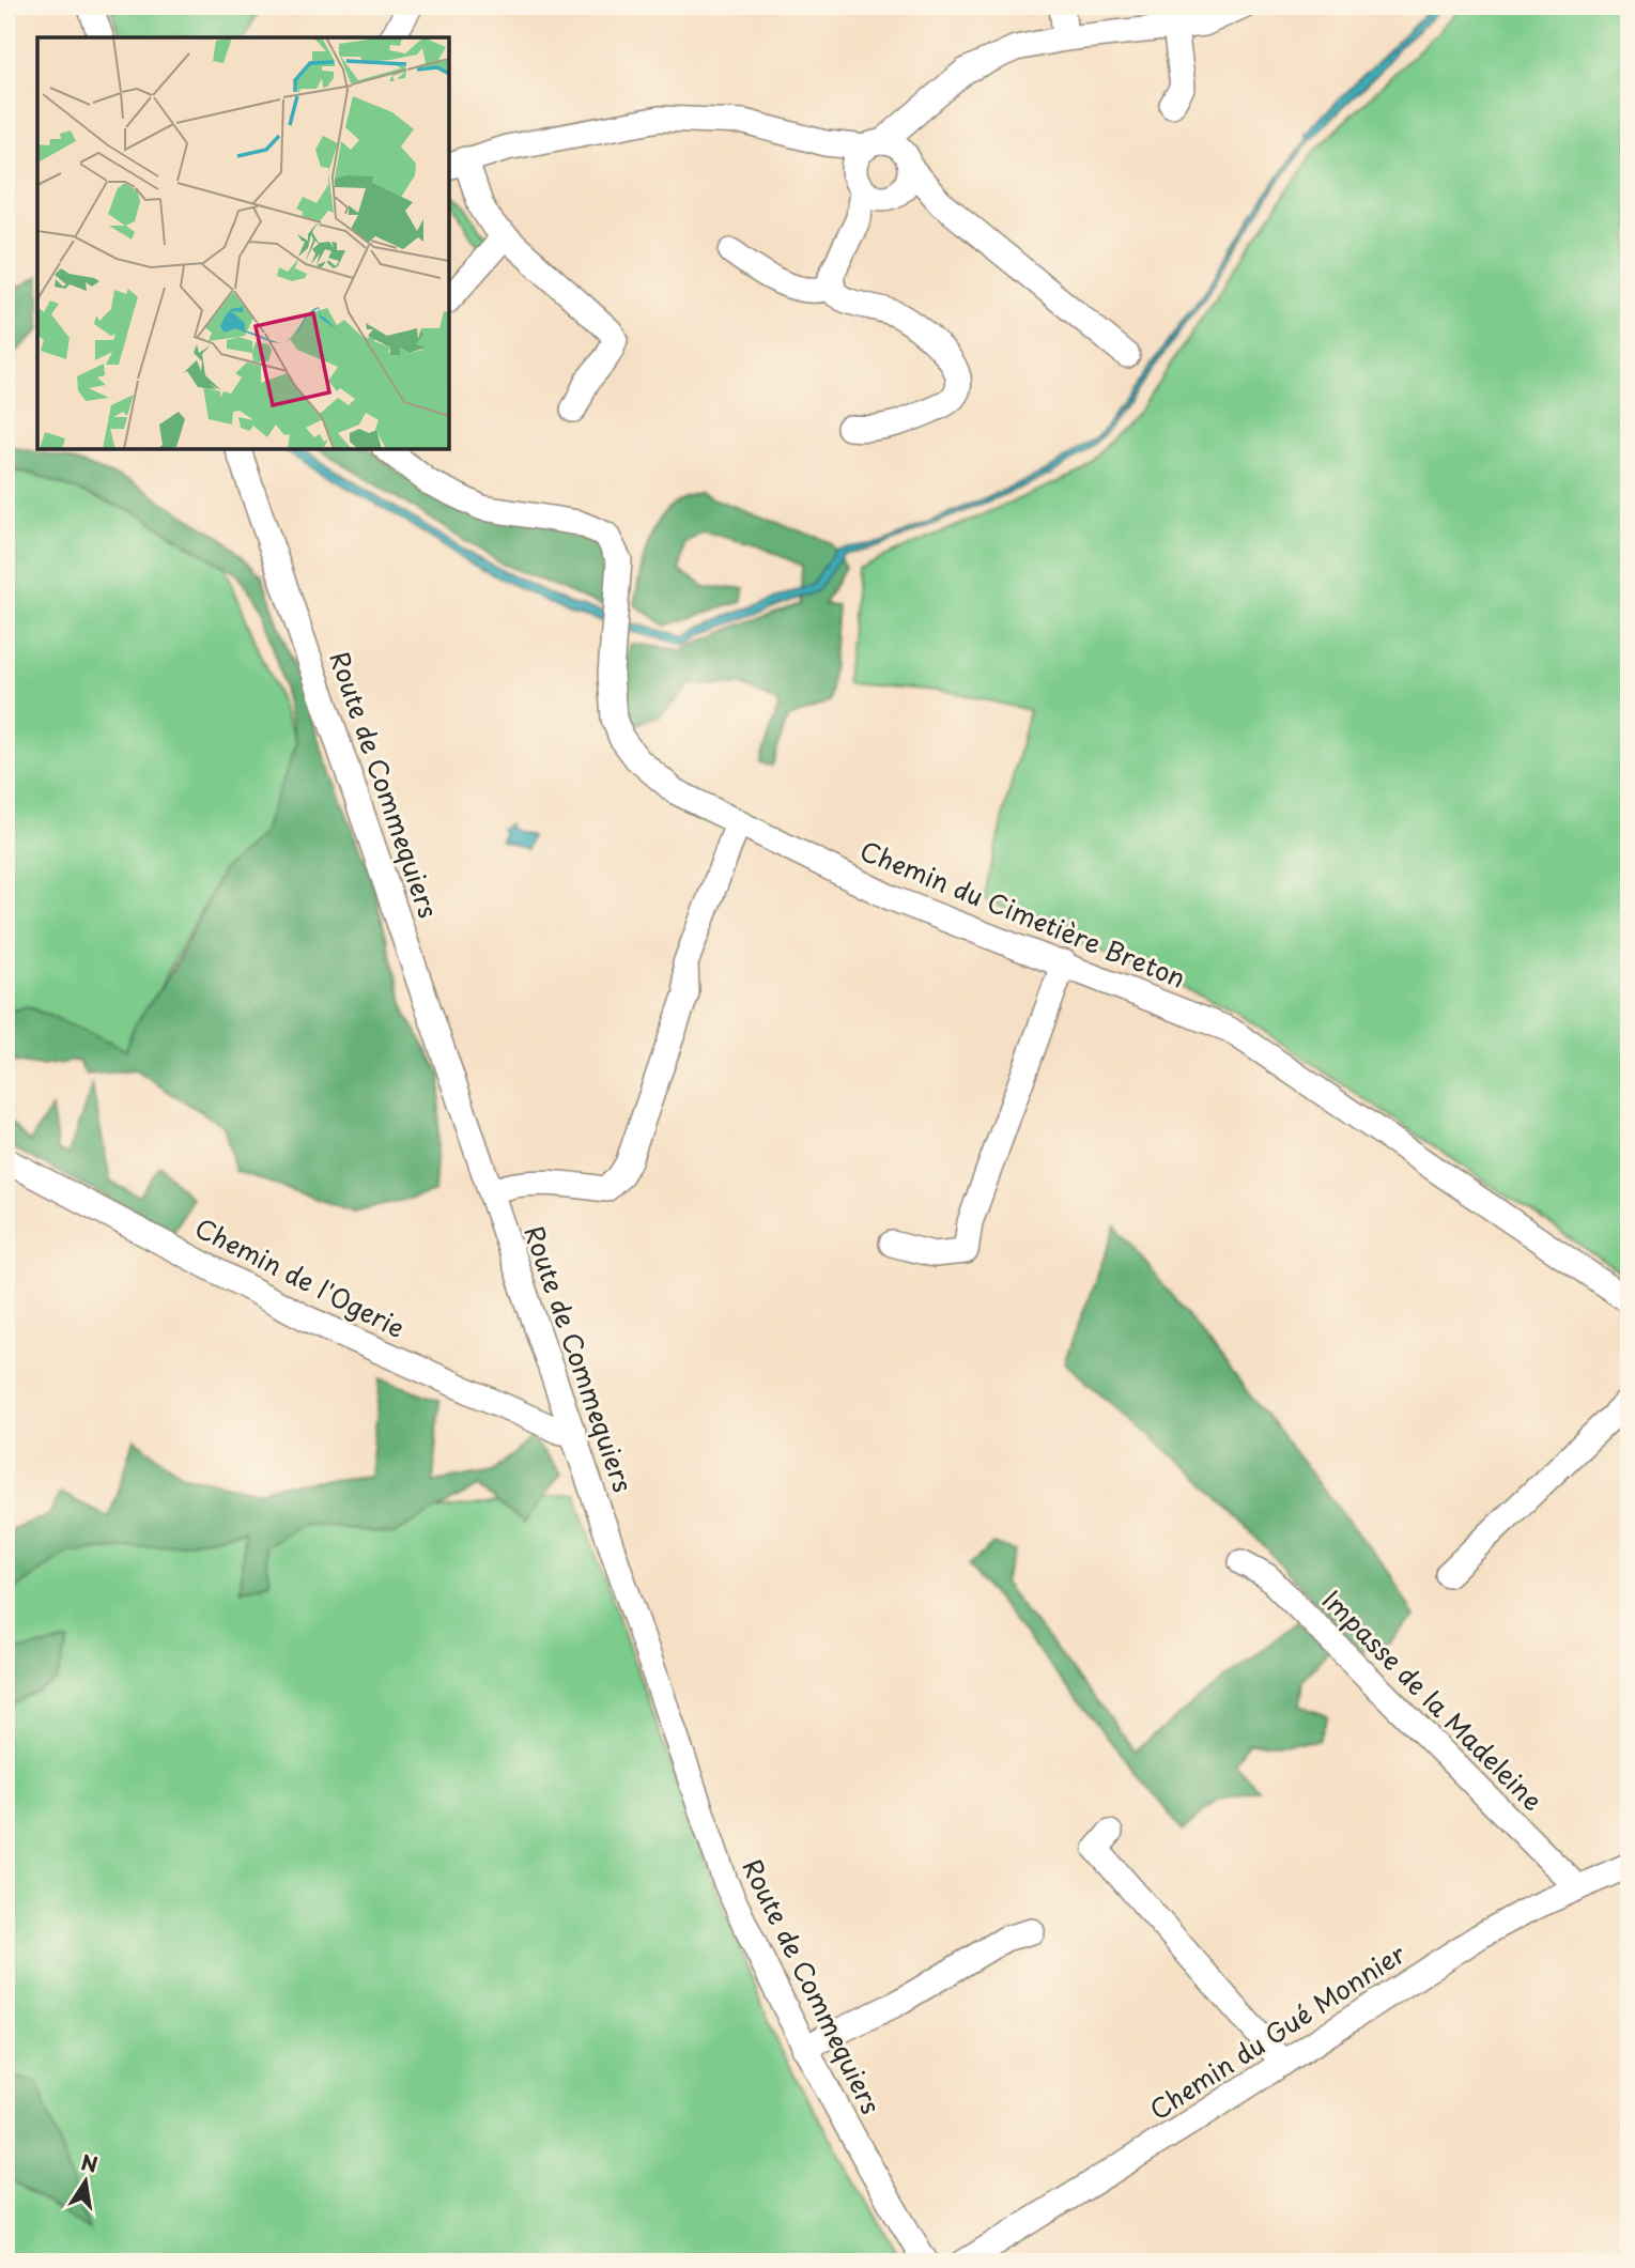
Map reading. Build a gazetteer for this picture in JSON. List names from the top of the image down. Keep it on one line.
{"streets":{"street":["Route de Commequiers","Chemin du Cimetière Breton","Chemin de l'Ogerie","Impasse de la Madeleine","Chemin du Gué Monnier"]},"crossings":[["Route de Commequiers","Chemin de l'Ogerie"],["Impasse de la Madeleine","Chemin du Gué Monnier"]],"north":"top"}
